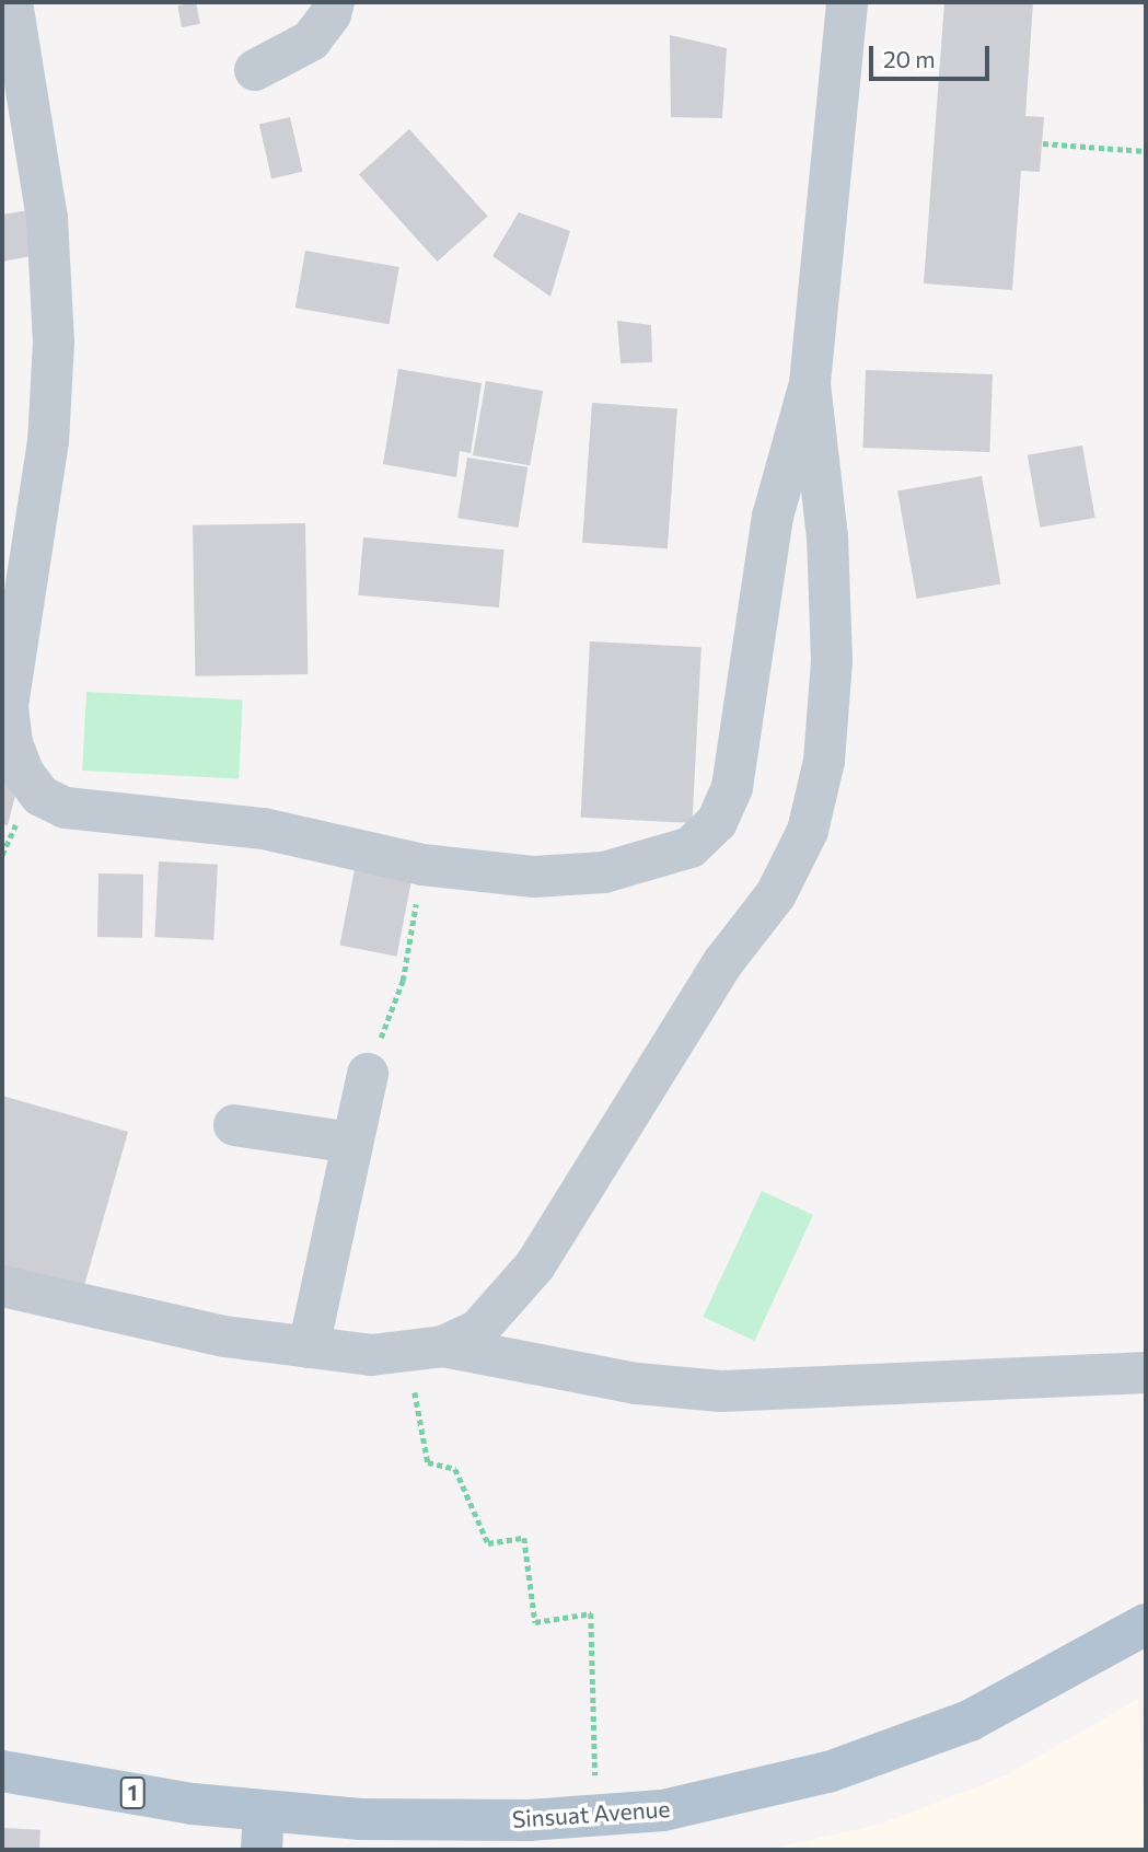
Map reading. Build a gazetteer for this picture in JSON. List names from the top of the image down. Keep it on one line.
{"streets":{"main road":["1","Sinsuat Avenue"]},"scale_bar":"20 m"}
